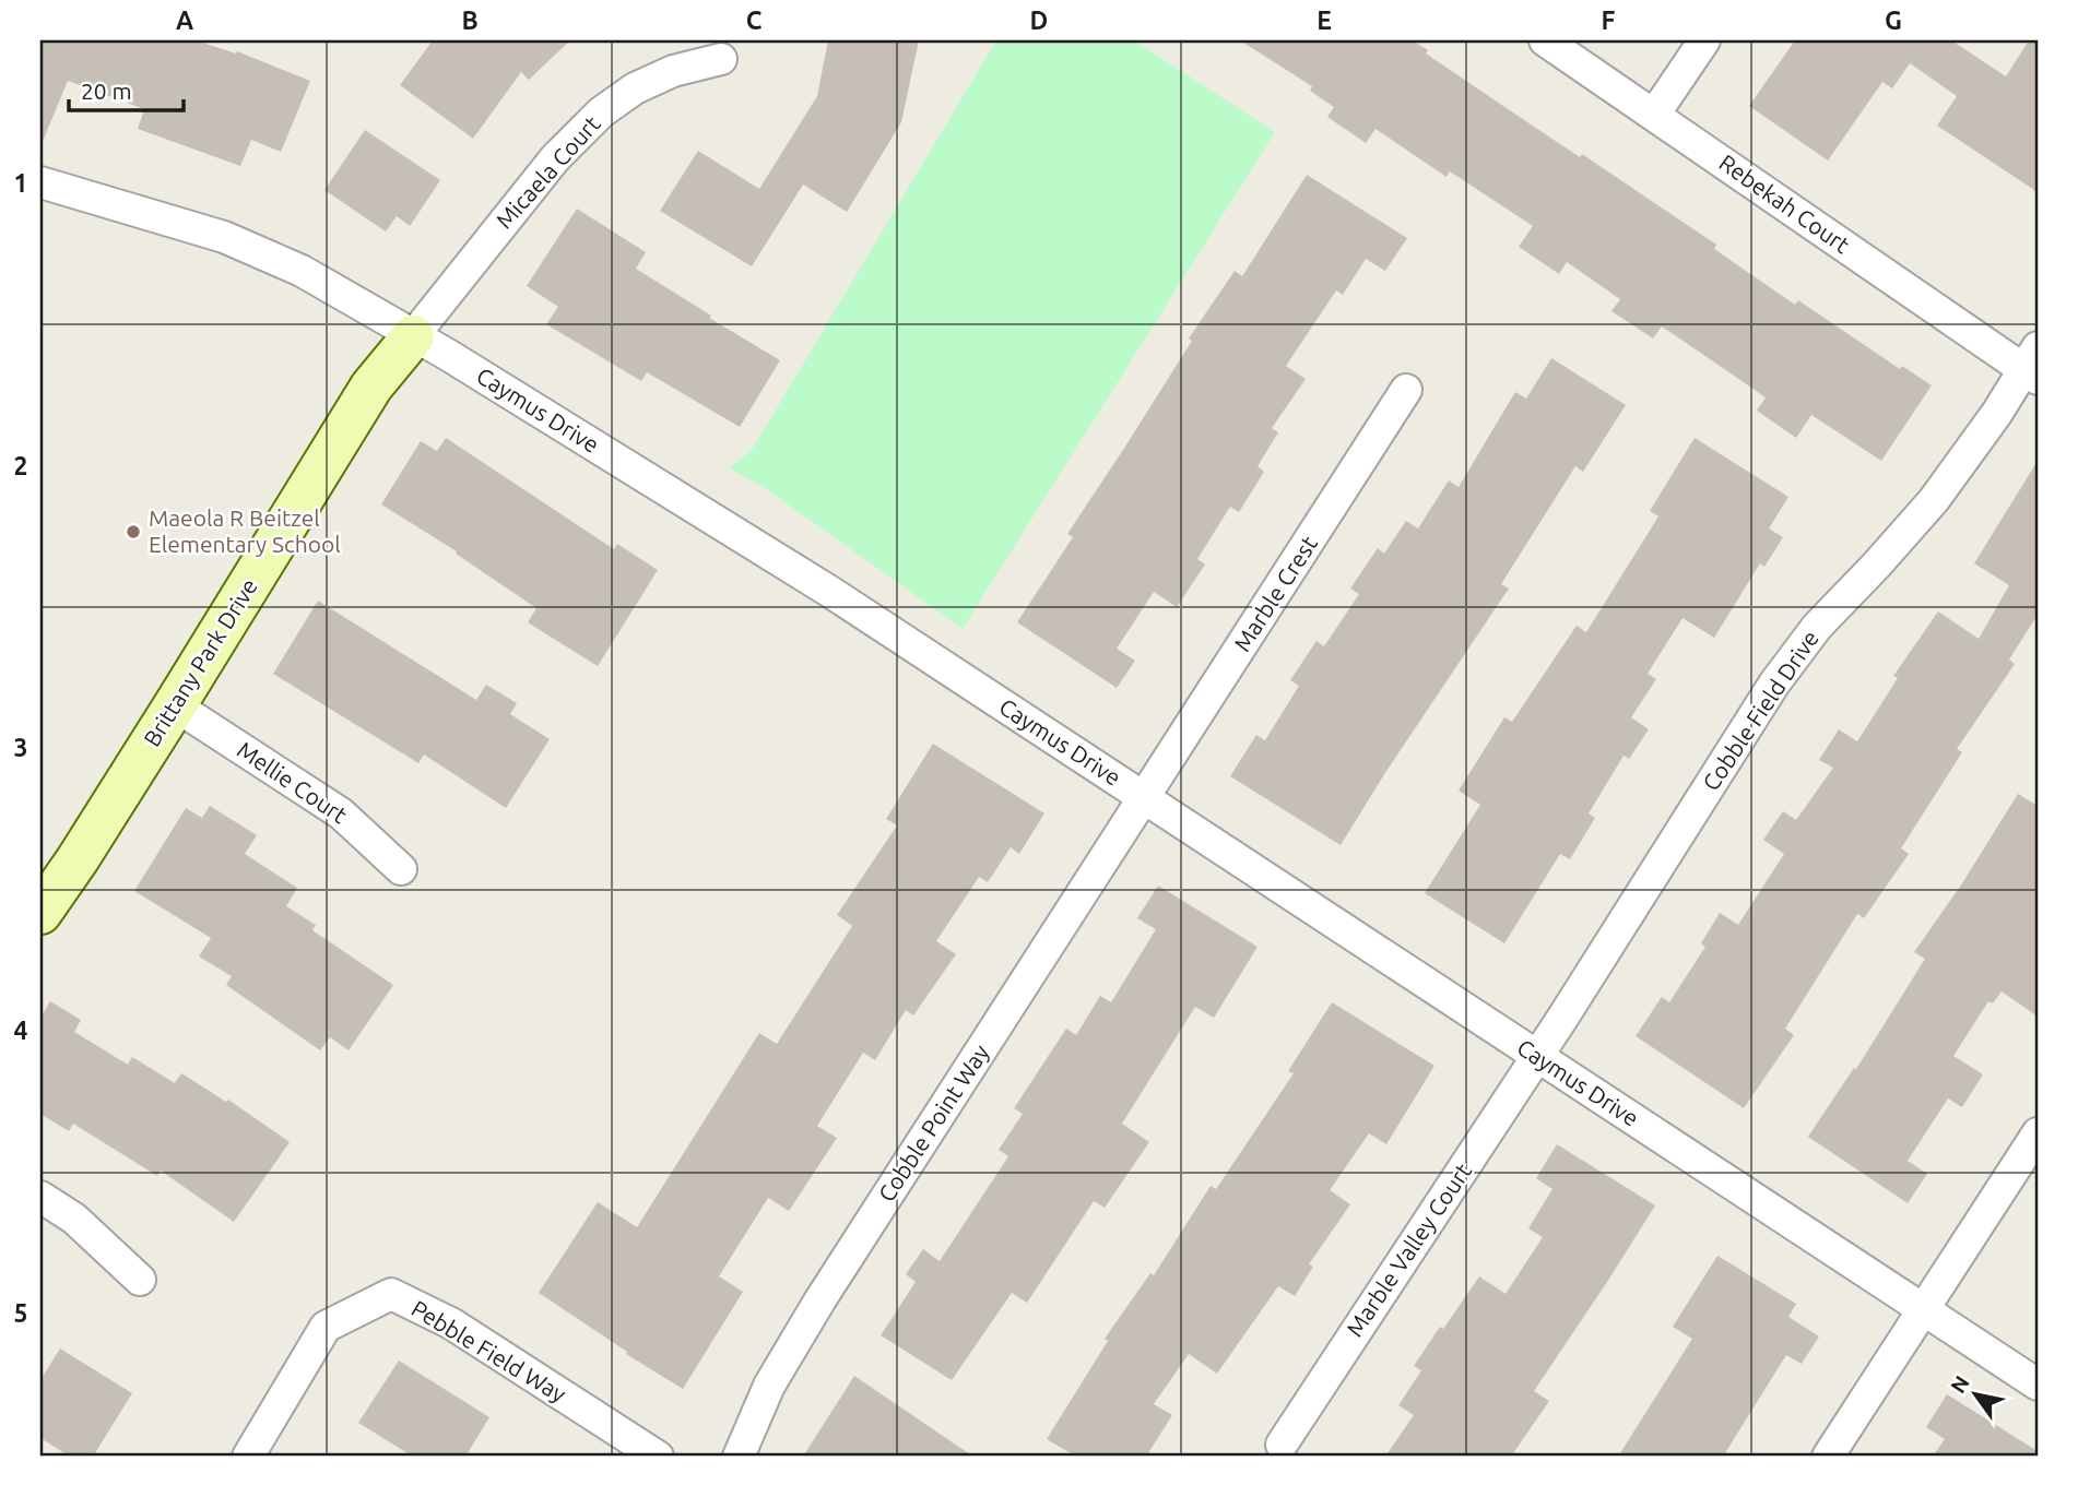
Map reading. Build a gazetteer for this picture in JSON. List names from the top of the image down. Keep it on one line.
{"streets":{"street":["Micaela Court","Rebekah Court","Caymus Drive","Marble Crest","Brittany Park Drive","Cobble Field Drive","Mellie Court","Cobble Point Way","Marble Valley Court","Pebble Field Way"]},"crossings":[["Micaela Court","Caymus Drive"],["Micaela Court","Brittany Park Drive"],["Rebekah Court","Cobble Field Drive"],["Caymus Drive","Marble Crest"],["Caymus Drive","Brittany Park Drive"],["Caymus Drive","Cobble Field Drive"],["Caymus Drive","Cobble Point Way"],["Caymus Drive","Marble Valley Court"],["Marble Crest","Cobble Point Way"],["Brittany Park Drive","Mellie Court"],["Cobble Field Drive","Marble Valley Court"]],"places":["Maeola R Beitzel Elementary School"],"scale_bar":"20 m","north":"top left","grid":{"columns":["A","B","C","D","E","F","G"],"rows":["1","2","3","4","5"]}}
